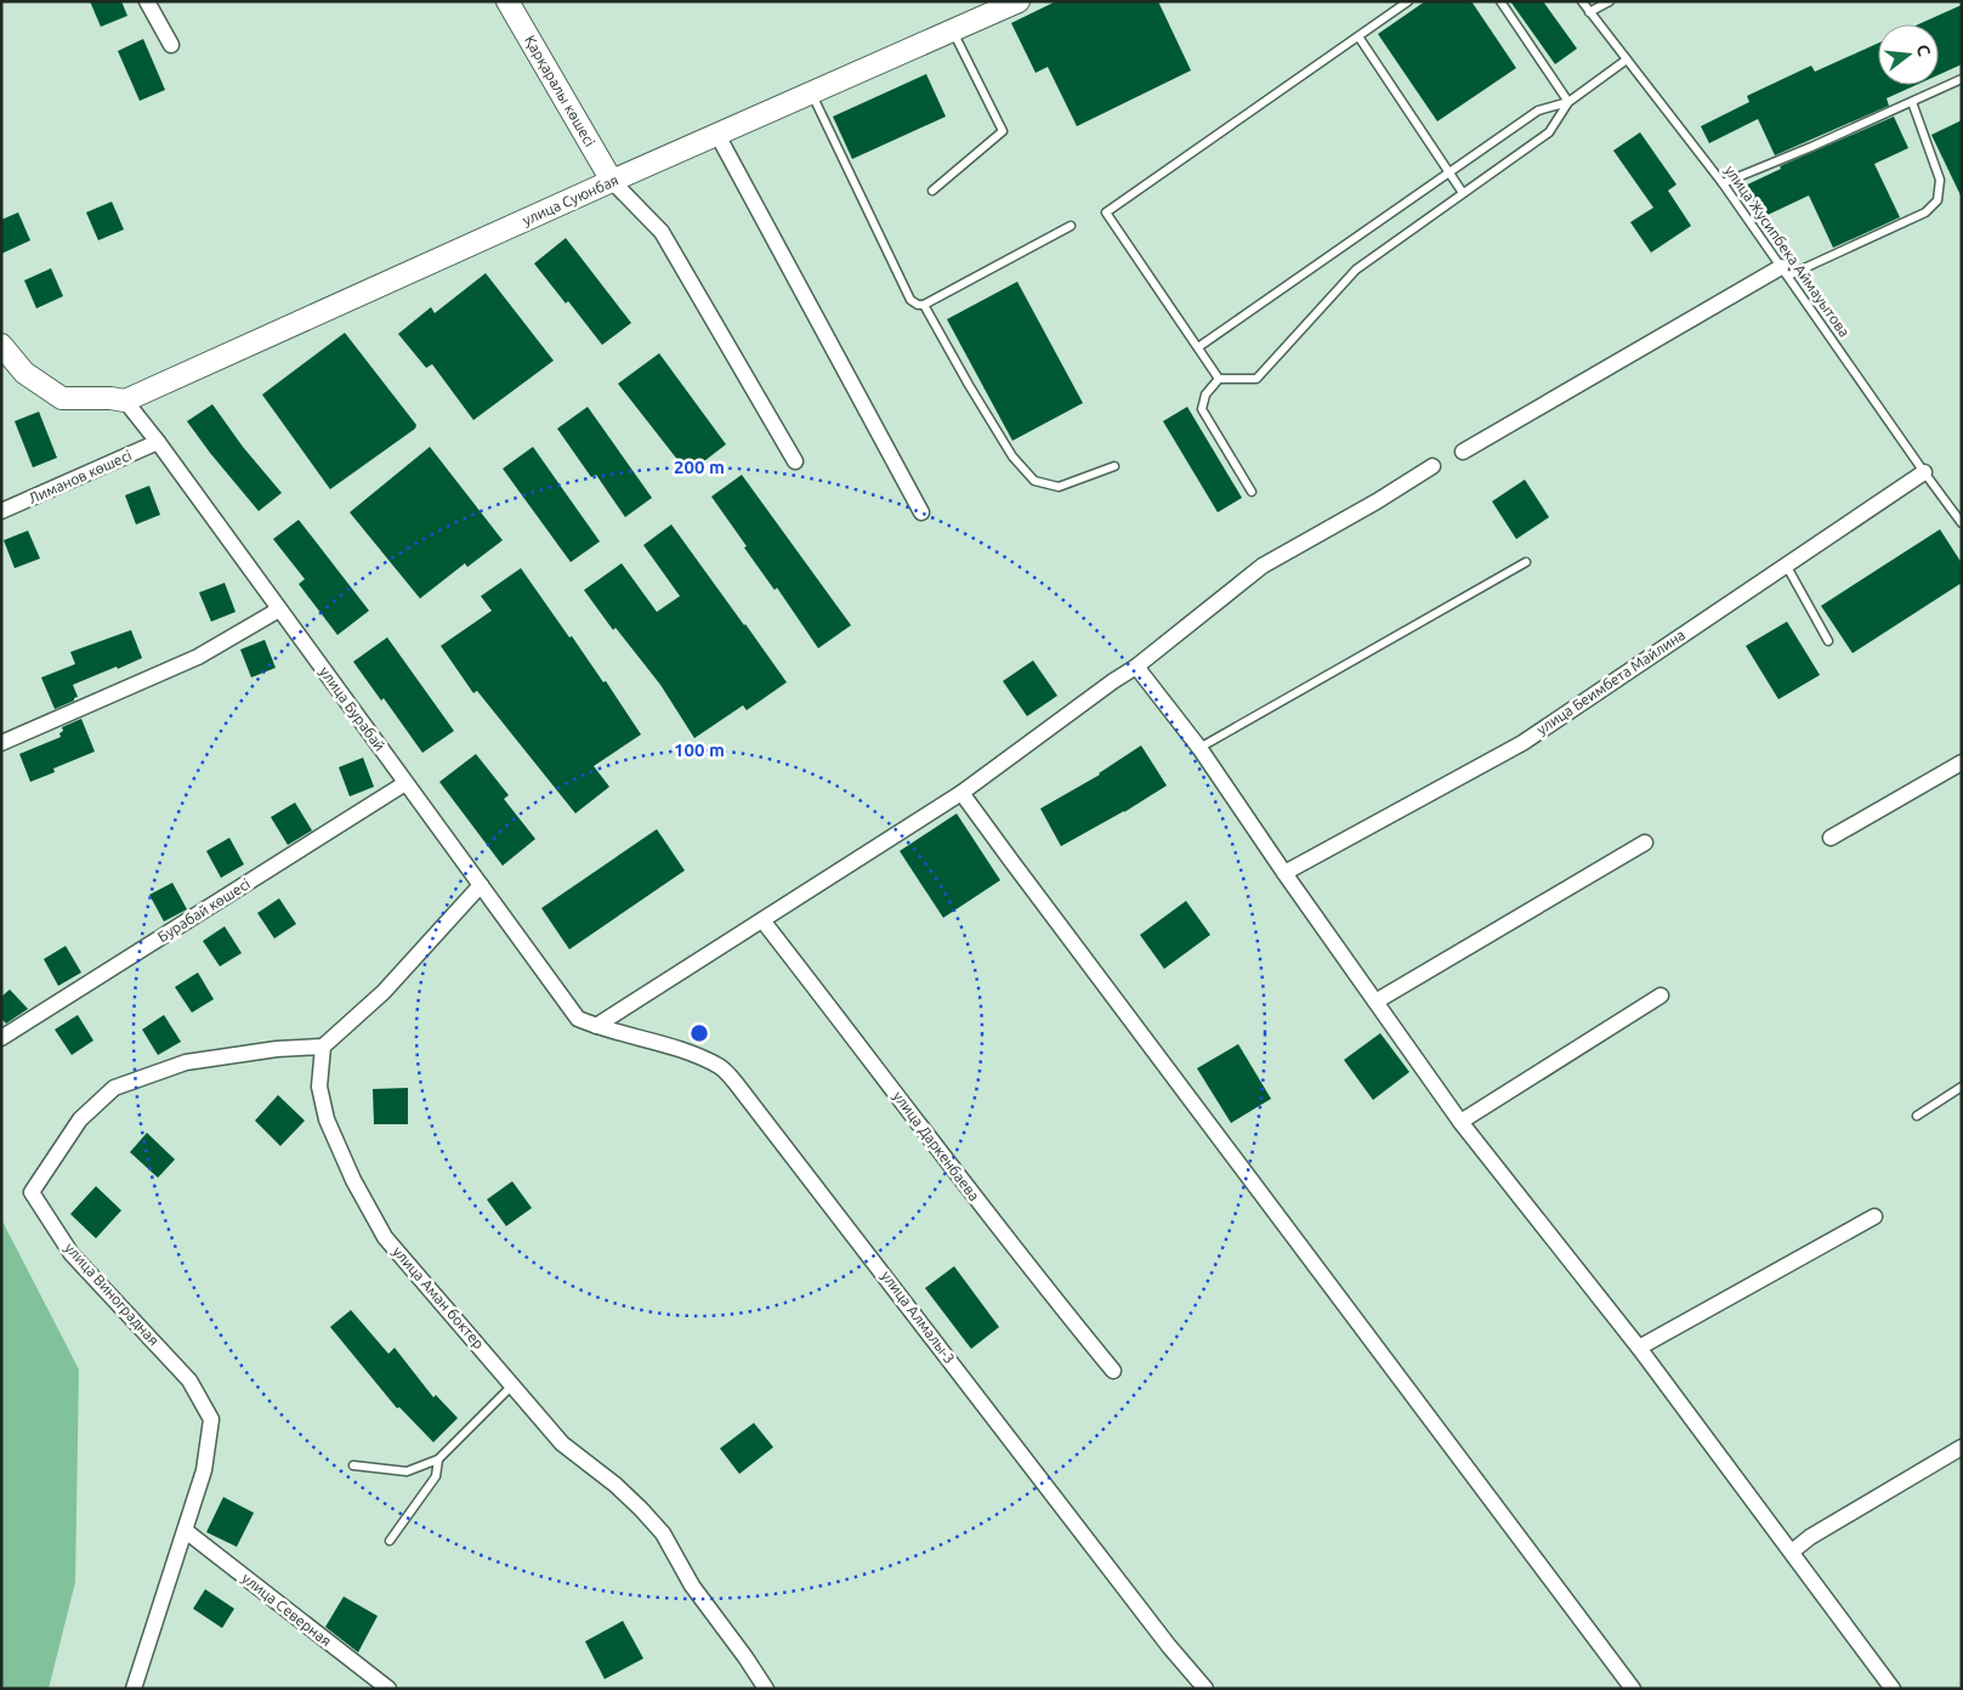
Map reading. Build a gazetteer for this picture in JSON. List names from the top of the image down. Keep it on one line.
{"streets":{"street":["Қарқаралы көшесі","улица Суюнбая","Лиманов көшесі","улица Беимбета Майлина","улица Бурабай","Бурабай көшесі","улица Даркенбаева","улица Виноградная","улица Аман боктер","улица Алмалы-3","улица Северная"],"lane":["улица Жусипбека Аймауытова"]},"crossings":[["Қарқаралы көшесі","улица Суюнбая"],["улица Суюнбая","улица Бурабай"],["улица Жусипбека Аймауытова","улица Беимбета Майлина"],["Лиманов көшесі","улица Бурабай"],["улица Бурабай","Бурабай көшесі"],["улица Бурабай","улица Алмалы-3"],["улица Виноградная","улица Аман боктер"],["улица Виноградная","улица Северная"]],"north":"right","rings":["200 m","100 m"]}
